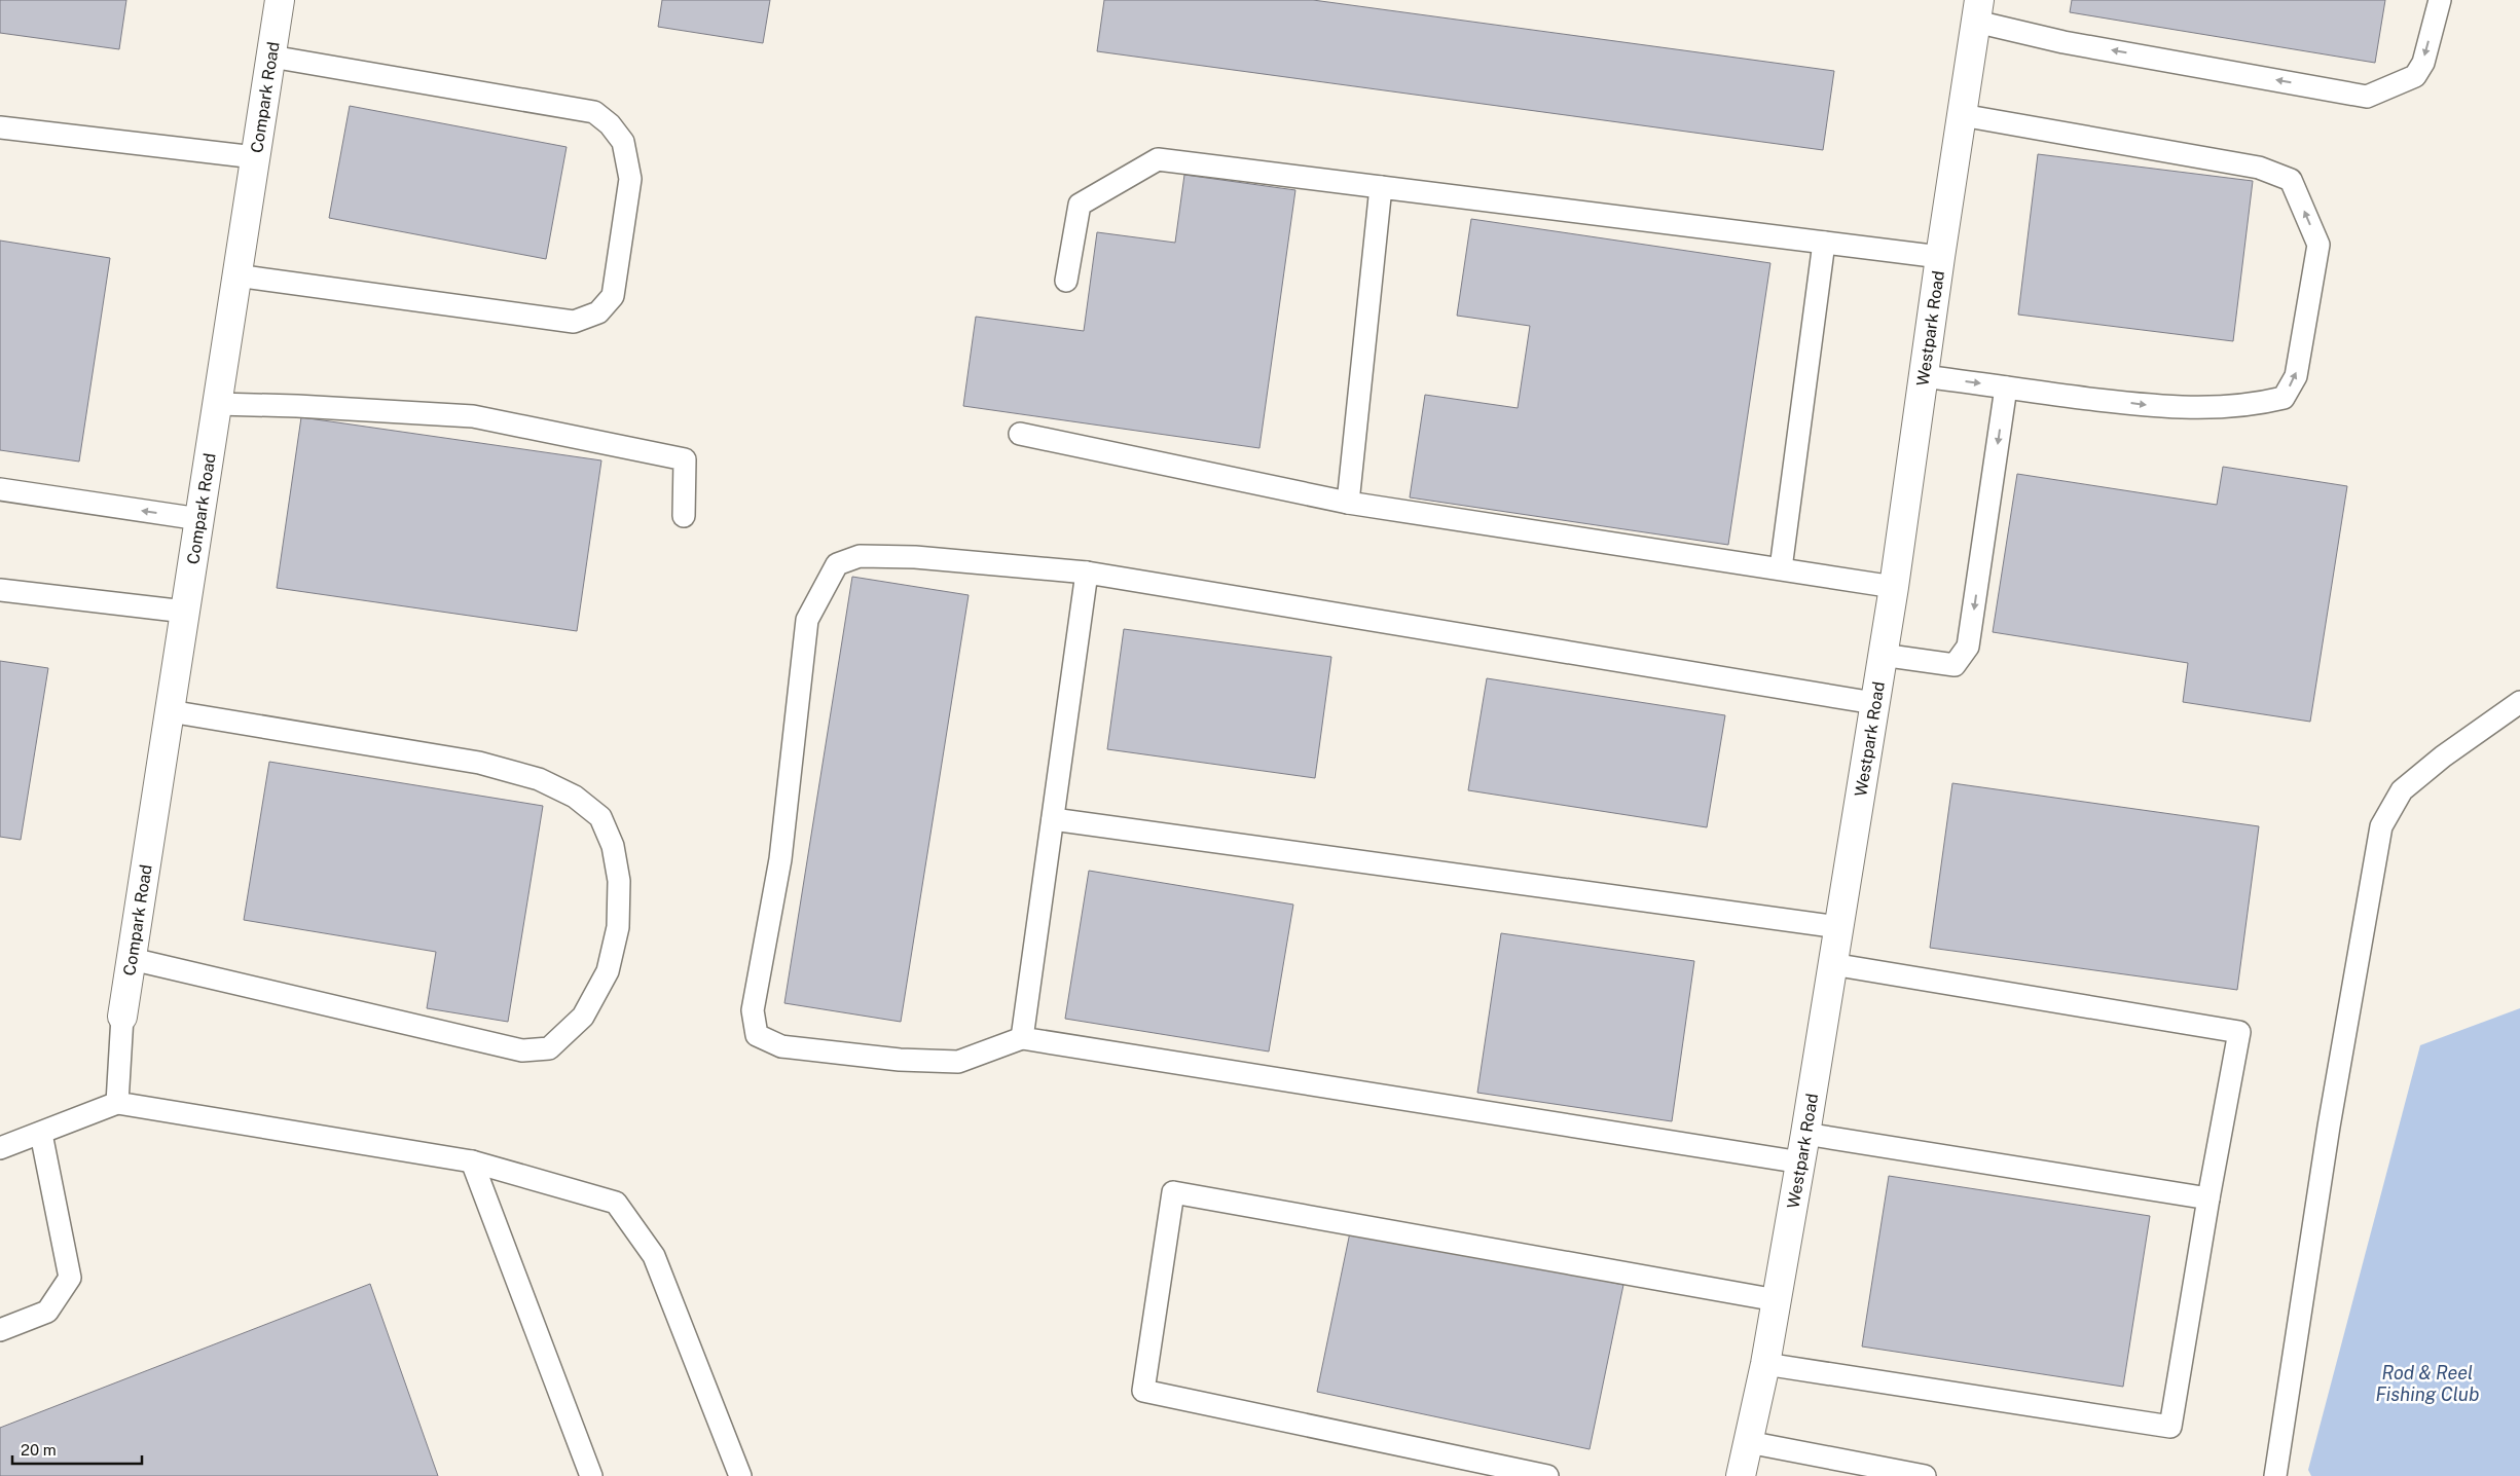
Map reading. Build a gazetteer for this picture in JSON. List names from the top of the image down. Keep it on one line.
{"streets":{"street":["Compark Road","Westpark Road"]},"water":["Rod & Reel Fishing Club"],"scale_bar":"20 m"}
